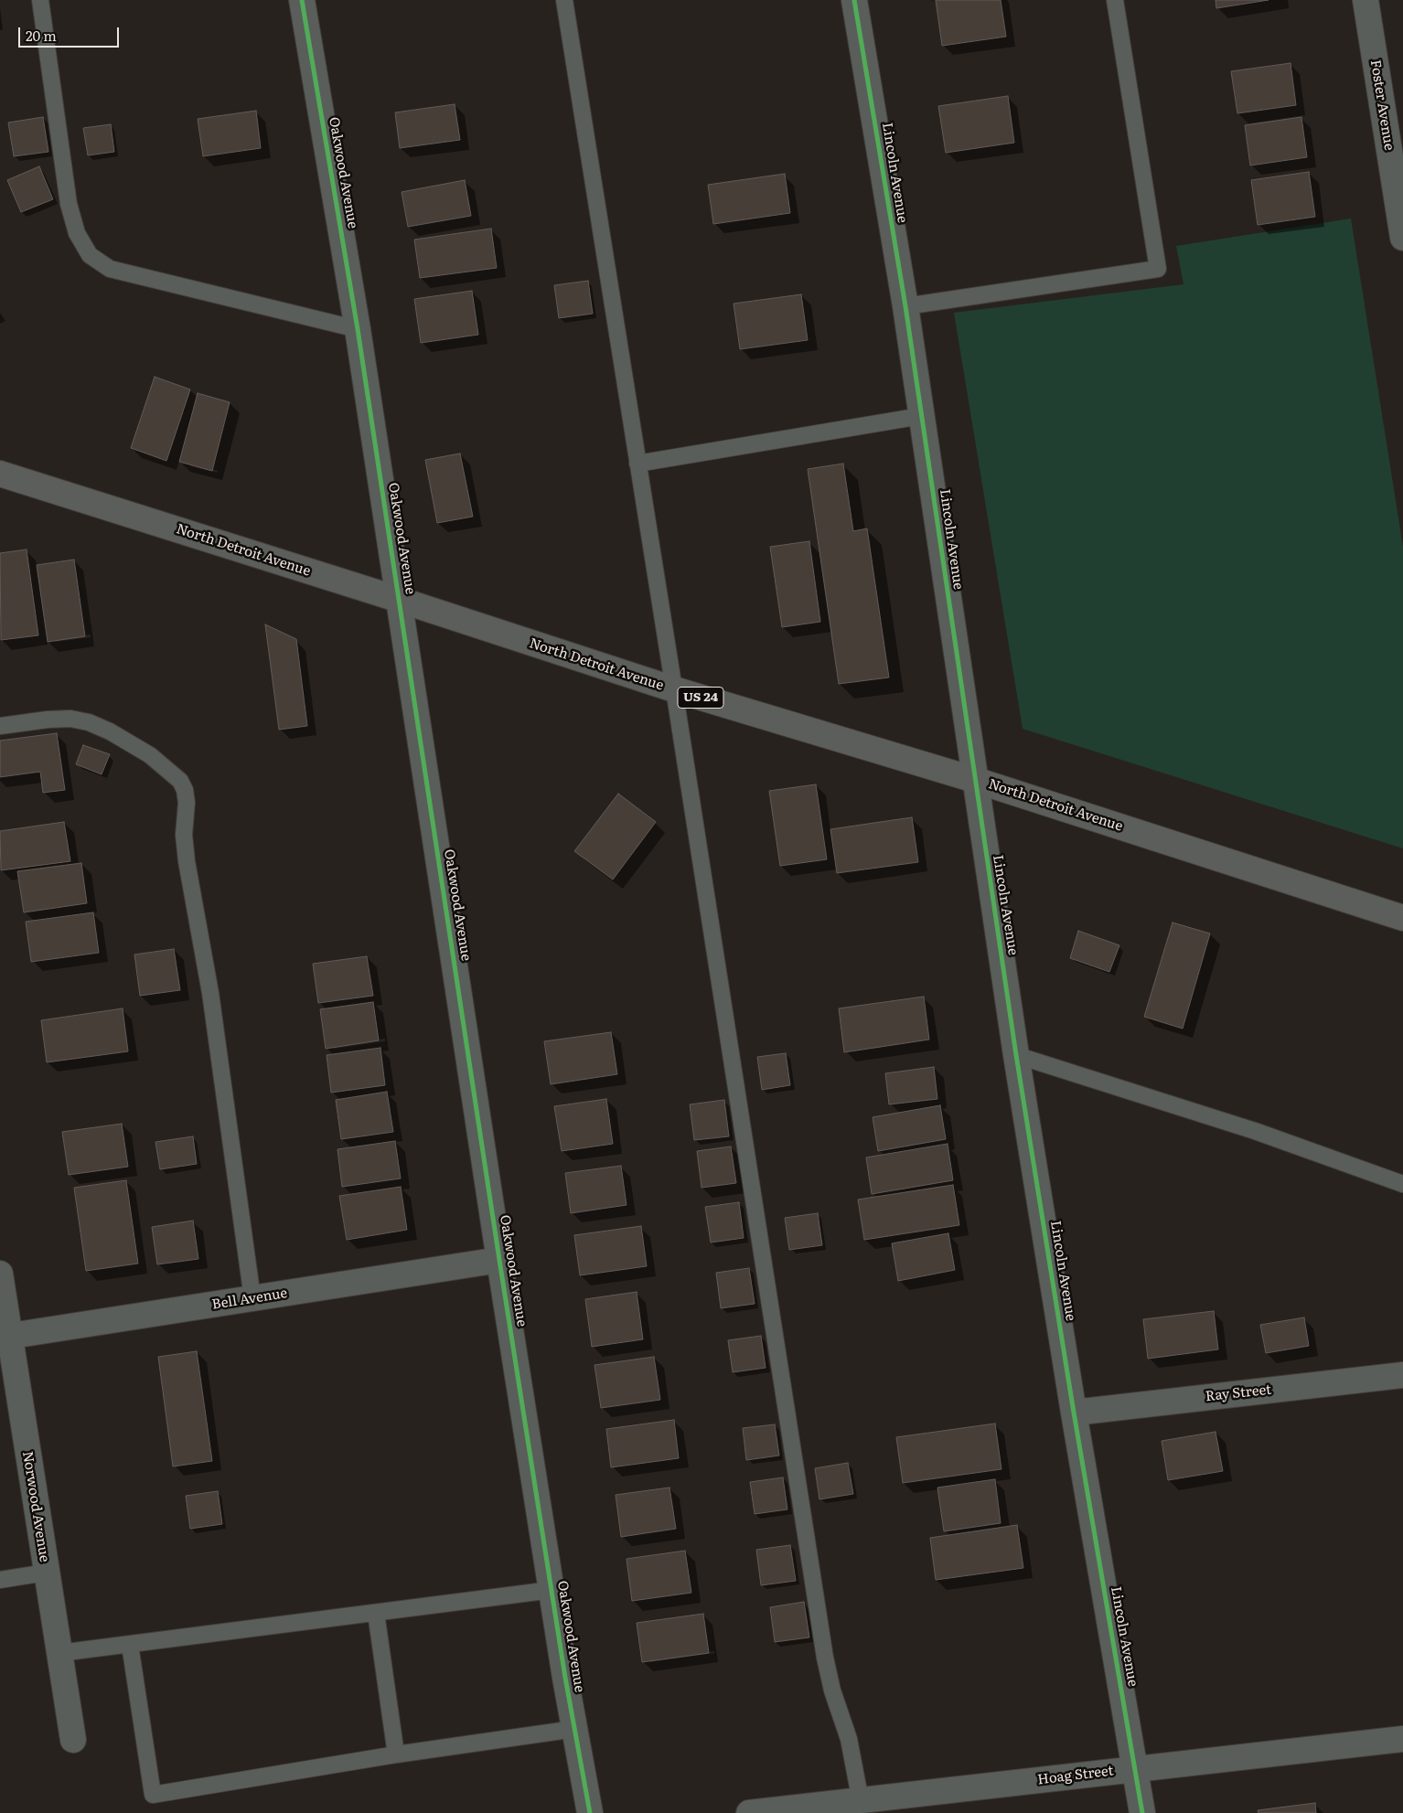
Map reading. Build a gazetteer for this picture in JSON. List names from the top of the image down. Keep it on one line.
{"streets":{"main road":["North Detroit Avenue","US 24"],"street":["Foster Avenue","Oakwood Avenue","Lincoln Avenue","Bell Avenue","Ray Street","Norwood Avenue","Hoag Street"]},"crossings":[["Oakwood Avenue","North Detroit Avenue"],["Oakwood Avenue","Bell Avenue"],["Lincoln Avenue","North Detroit Avenue"],["Lincoln Avenue","Ray Street"],["Lincoln Avenue","Hoag Street"],["Bell Avenue","Norwood Avenue"]],"scale_bar":"20 m"}
